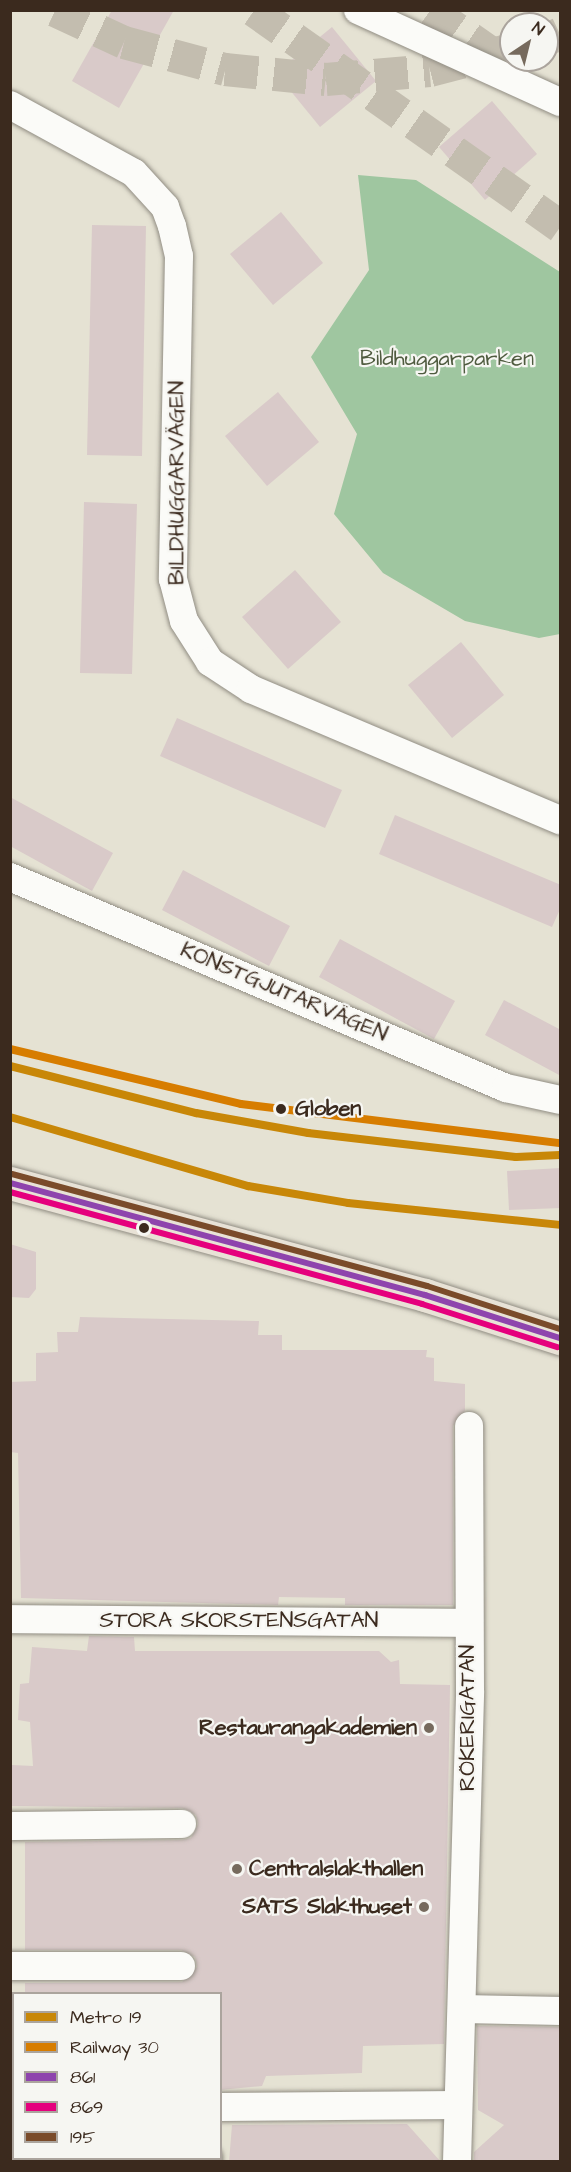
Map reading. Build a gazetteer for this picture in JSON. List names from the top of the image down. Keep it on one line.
{"streets":{"street":["BILDHUGGARVÄGEN","KONSTGJUTARVÄGEN","STORA SKORSTENSGATAN","RÖKERIGATAN"]},"crossings":[["STORA SKORSTENSGATAN","RÖKERIGATAN"]],"parks":["Bildhuggarparken"],"places":["Globen","Restaurangakademien","Centralslakthallen","SATS Slakthuset"],"lines":["rail line 30","metro line 19","transit line 195","transit line 861","transit line 869"],"legend":["Metro 19","Railway 30","861","869","195"],"north":"top right"}
